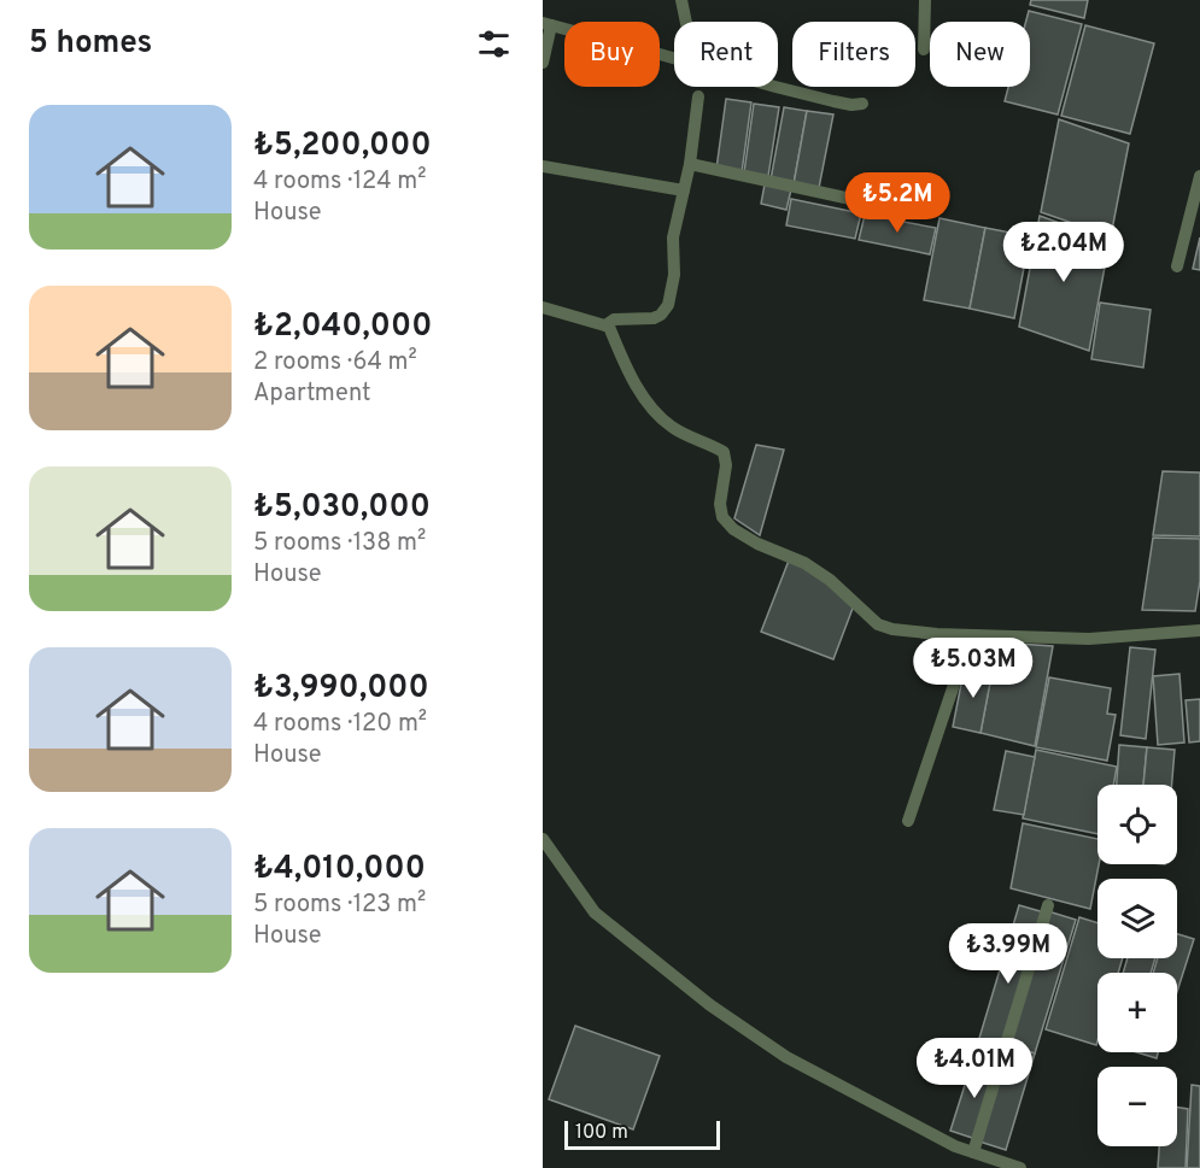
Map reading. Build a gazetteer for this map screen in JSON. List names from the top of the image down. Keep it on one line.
{"scale_bar":"100 m","page":{"heading":"5 homes","chip":["Buy","Rent","Filters","New"],"list":[{"name":"₺5,200,000","note":"4 rooms · 124 m² · House"},{"name":"₺2,040,000","note":"2 rooms · 64 m² · Apartment"},{"name":"₺5,030,000","note":"5 rooms · 138 m² · House"},{"name":"₺3,990,000","note":"4 rooms · 120 m² · House"},{"name":"₺4,010,000","note":"5 rooms · 123 m² · House"}],"price":["₺5.2M","₺2.04M","₺5.03M","₺3.99M","₺4.01M"],"map_buttons":["+","−"],"scale":"100 m"}}
